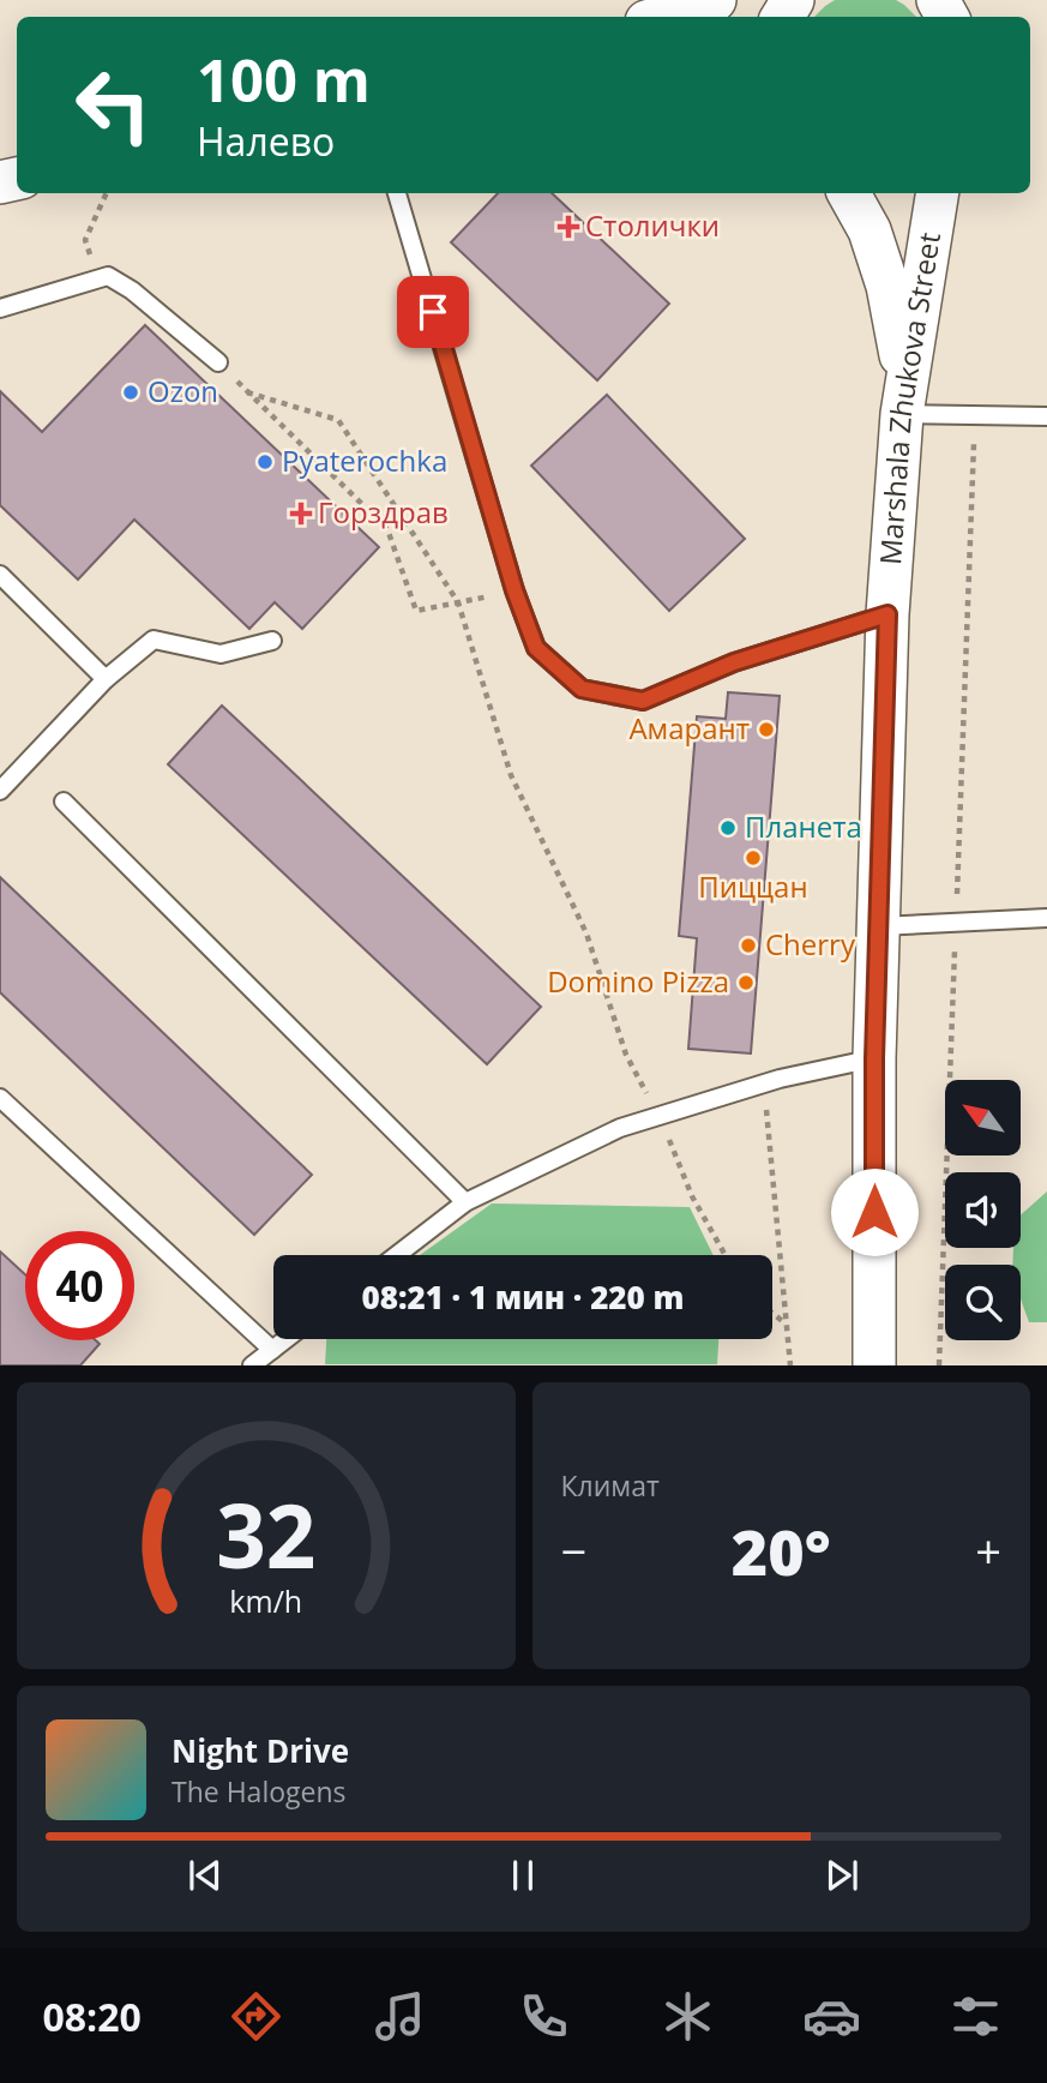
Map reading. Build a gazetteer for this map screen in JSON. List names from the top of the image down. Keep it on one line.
{"streets":{"street":["Marshala Zhukova Street"]},"places":{"health":["Столички","Горздрав"],"other":["Ozon","Pyaterochka","Амарант","Планета","Пиццан","Cherry","Domino Pizza"]},"north":"top left","page":{"turn":["100 m","Налево"],"limit":"40","trip":"08:21 · 1 мин · 220 m","tile":"Климат","heat":["−","20°","+"],"song":["Night Drive","The Halogens"],"tabs":"08:20","gauge":["32","km/h"]}}
